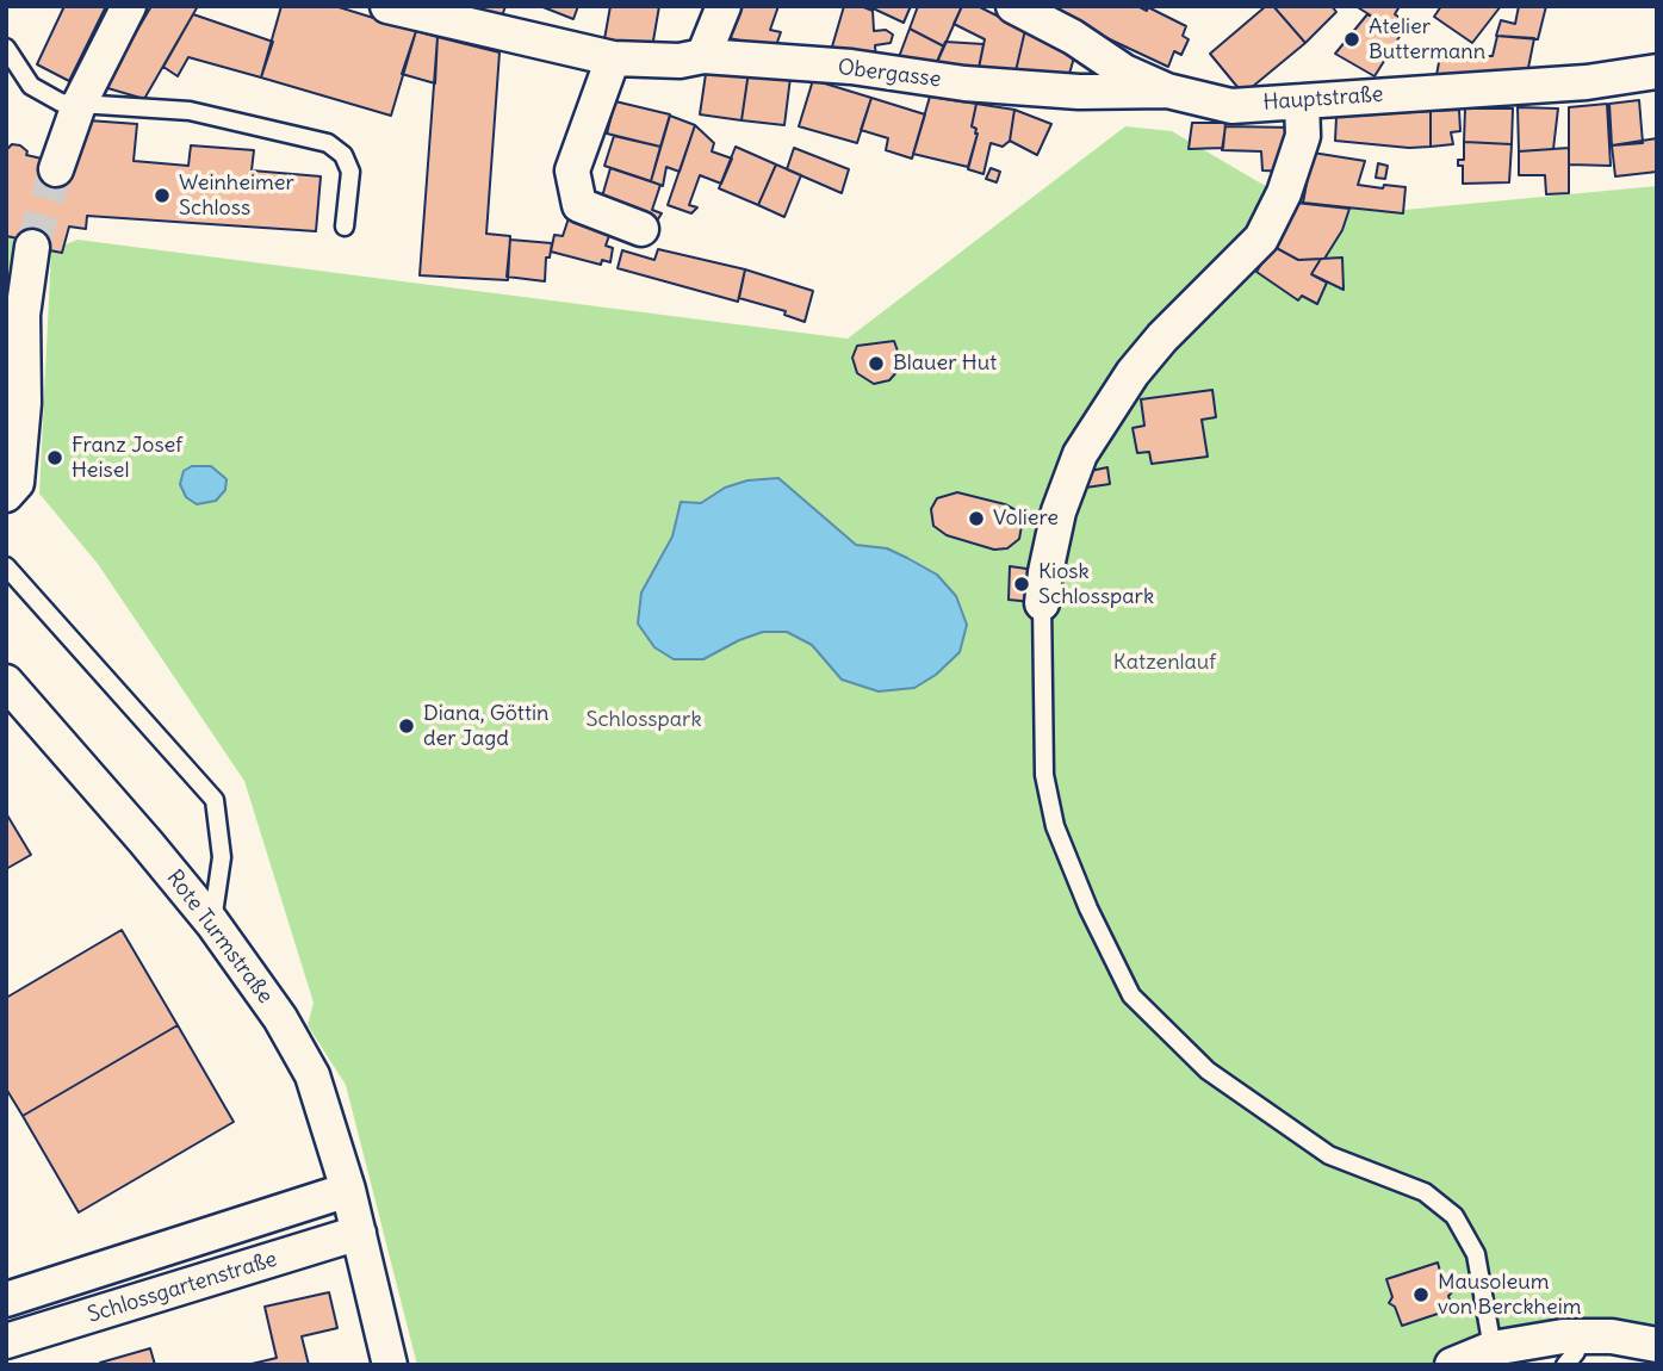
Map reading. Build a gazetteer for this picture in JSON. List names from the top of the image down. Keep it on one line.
{"streets":{"street":["Obergasse","Hauptstraße","Rote Turmstraße","Schlossgartenstraße"]},"crossings":[["Obergasse","Hauptstraße"],["Rote Turmstraße","Schlossgartenstraße"]],"parks":["Katzenlauf","Schlosspark"],"places":["Atelier Buttermann","Weinheimer Schloss","Blauer Hut","Franz Josef Heisel","Voliere","Kiosk Schlosspark","Diana, Göttin der Jagd","Mausoleum von Berckheim"]}
